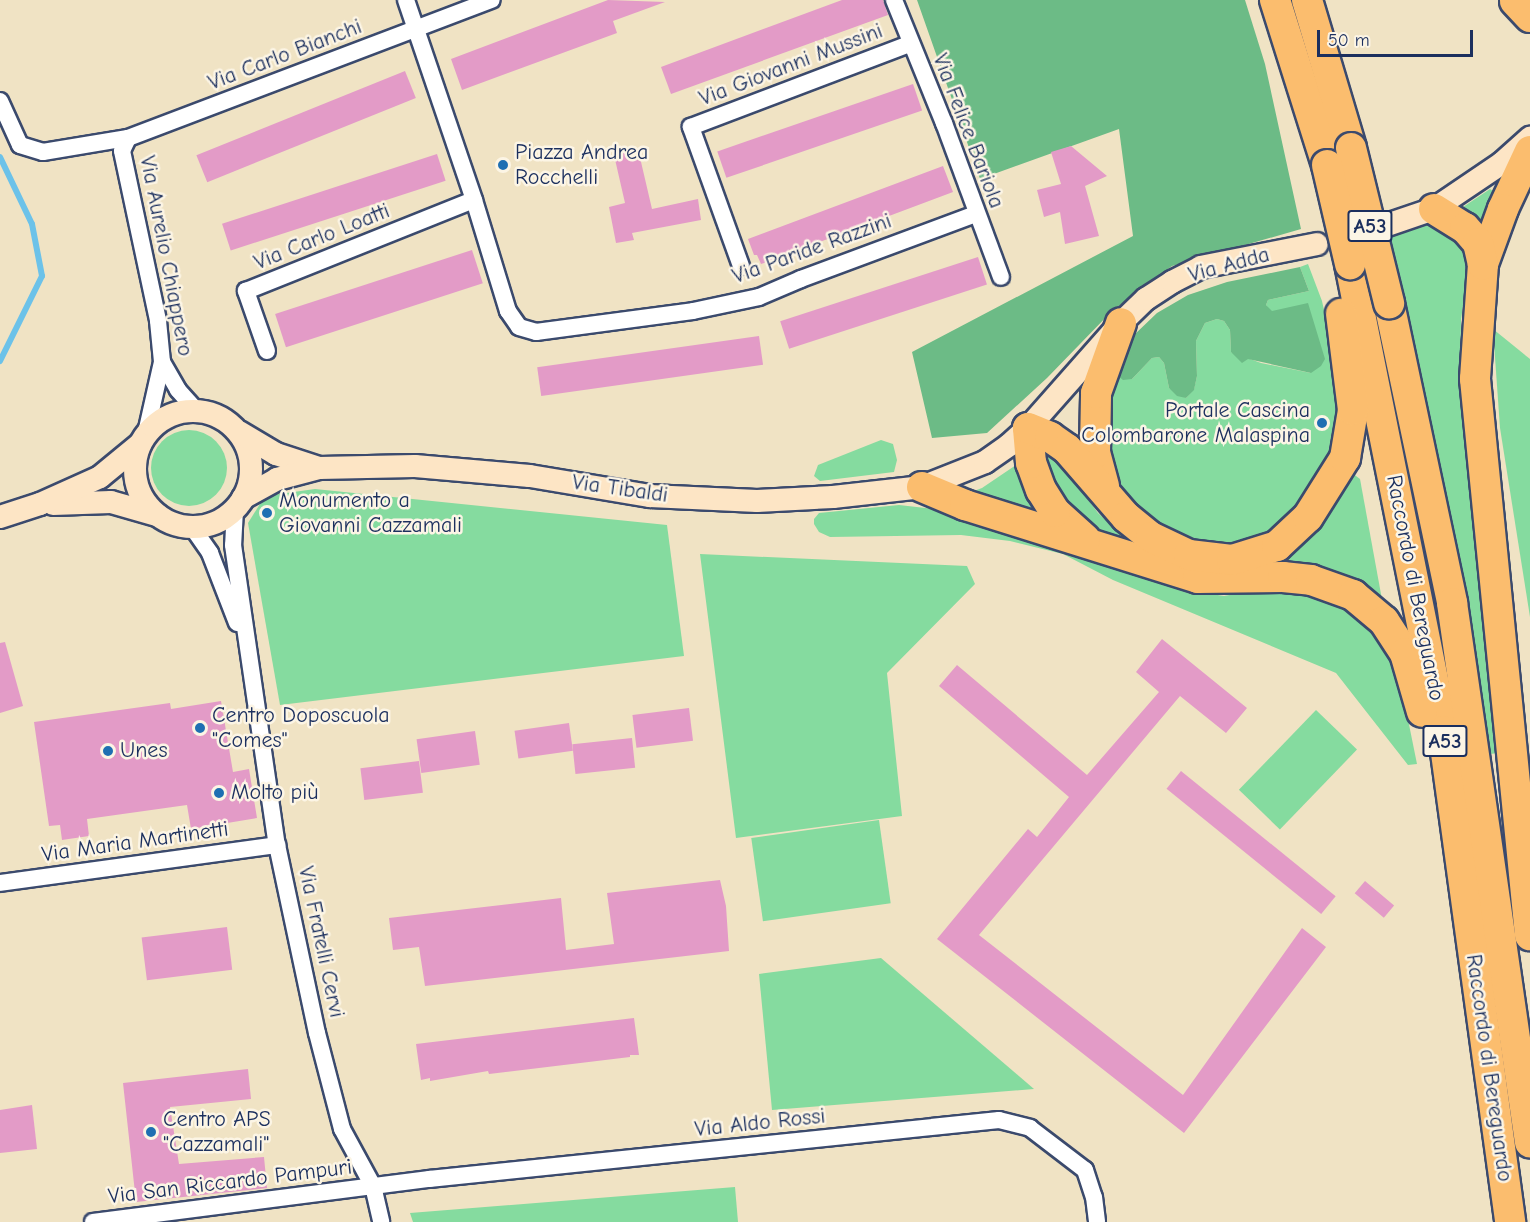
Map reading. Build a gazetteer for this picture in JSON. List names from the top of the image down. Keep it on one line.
{"streets":{"highway":["A53","Raccordo di Bereguardo"],"street":["Via Carlo Bianchi","Via Giovanni Mussini","Via Felice Bariola","Via Carlo Loatti","Via Paride Razzini","Via Aurelio Chiappero","Via Adda","Via Tibaldi","Via Maria Martinetti","Via Fratelli Cervi","Via Aldo Rossi","Via San Riccardo Pampuri"]},"crossings":[["Via Carlo Bianchi","Via Aurelio Chiappero"],["Via Giovanni Mussini","Via Felice Bariola"],["Via Felice Bariola","Via Paride Razzini"],["Via Carlo Loatti","Via Paride Razzini"],["Via Aurelio Chiappero","Via Tibaldi"],["Via Aurelio Chiappero","Via Fratelli Cervi"],["Via Adda","Via Tibaldi"],["Via Tibaldi","Via Fratelli Cervi"],["Via Maria Martinetti","Via Fratelli Cervi"],["Via Fratelli Cervi","Via Aldo Rossi"],["Via Fratelli Cervi","Via San Riccardo Pampuri"],["Via Aldo Rossi","Via San Riccardo Pampuri"]],"places":["Piazza Andrea Rocchelli","Portale Cascina Colombarone Malaspina","Monumento a Giovanni Cazzamali","Centro Doposcuola \"Comes\"","Unes","Molto più","Centro APS \"Cazzamali\""],"scale_bar":"50 m"}
